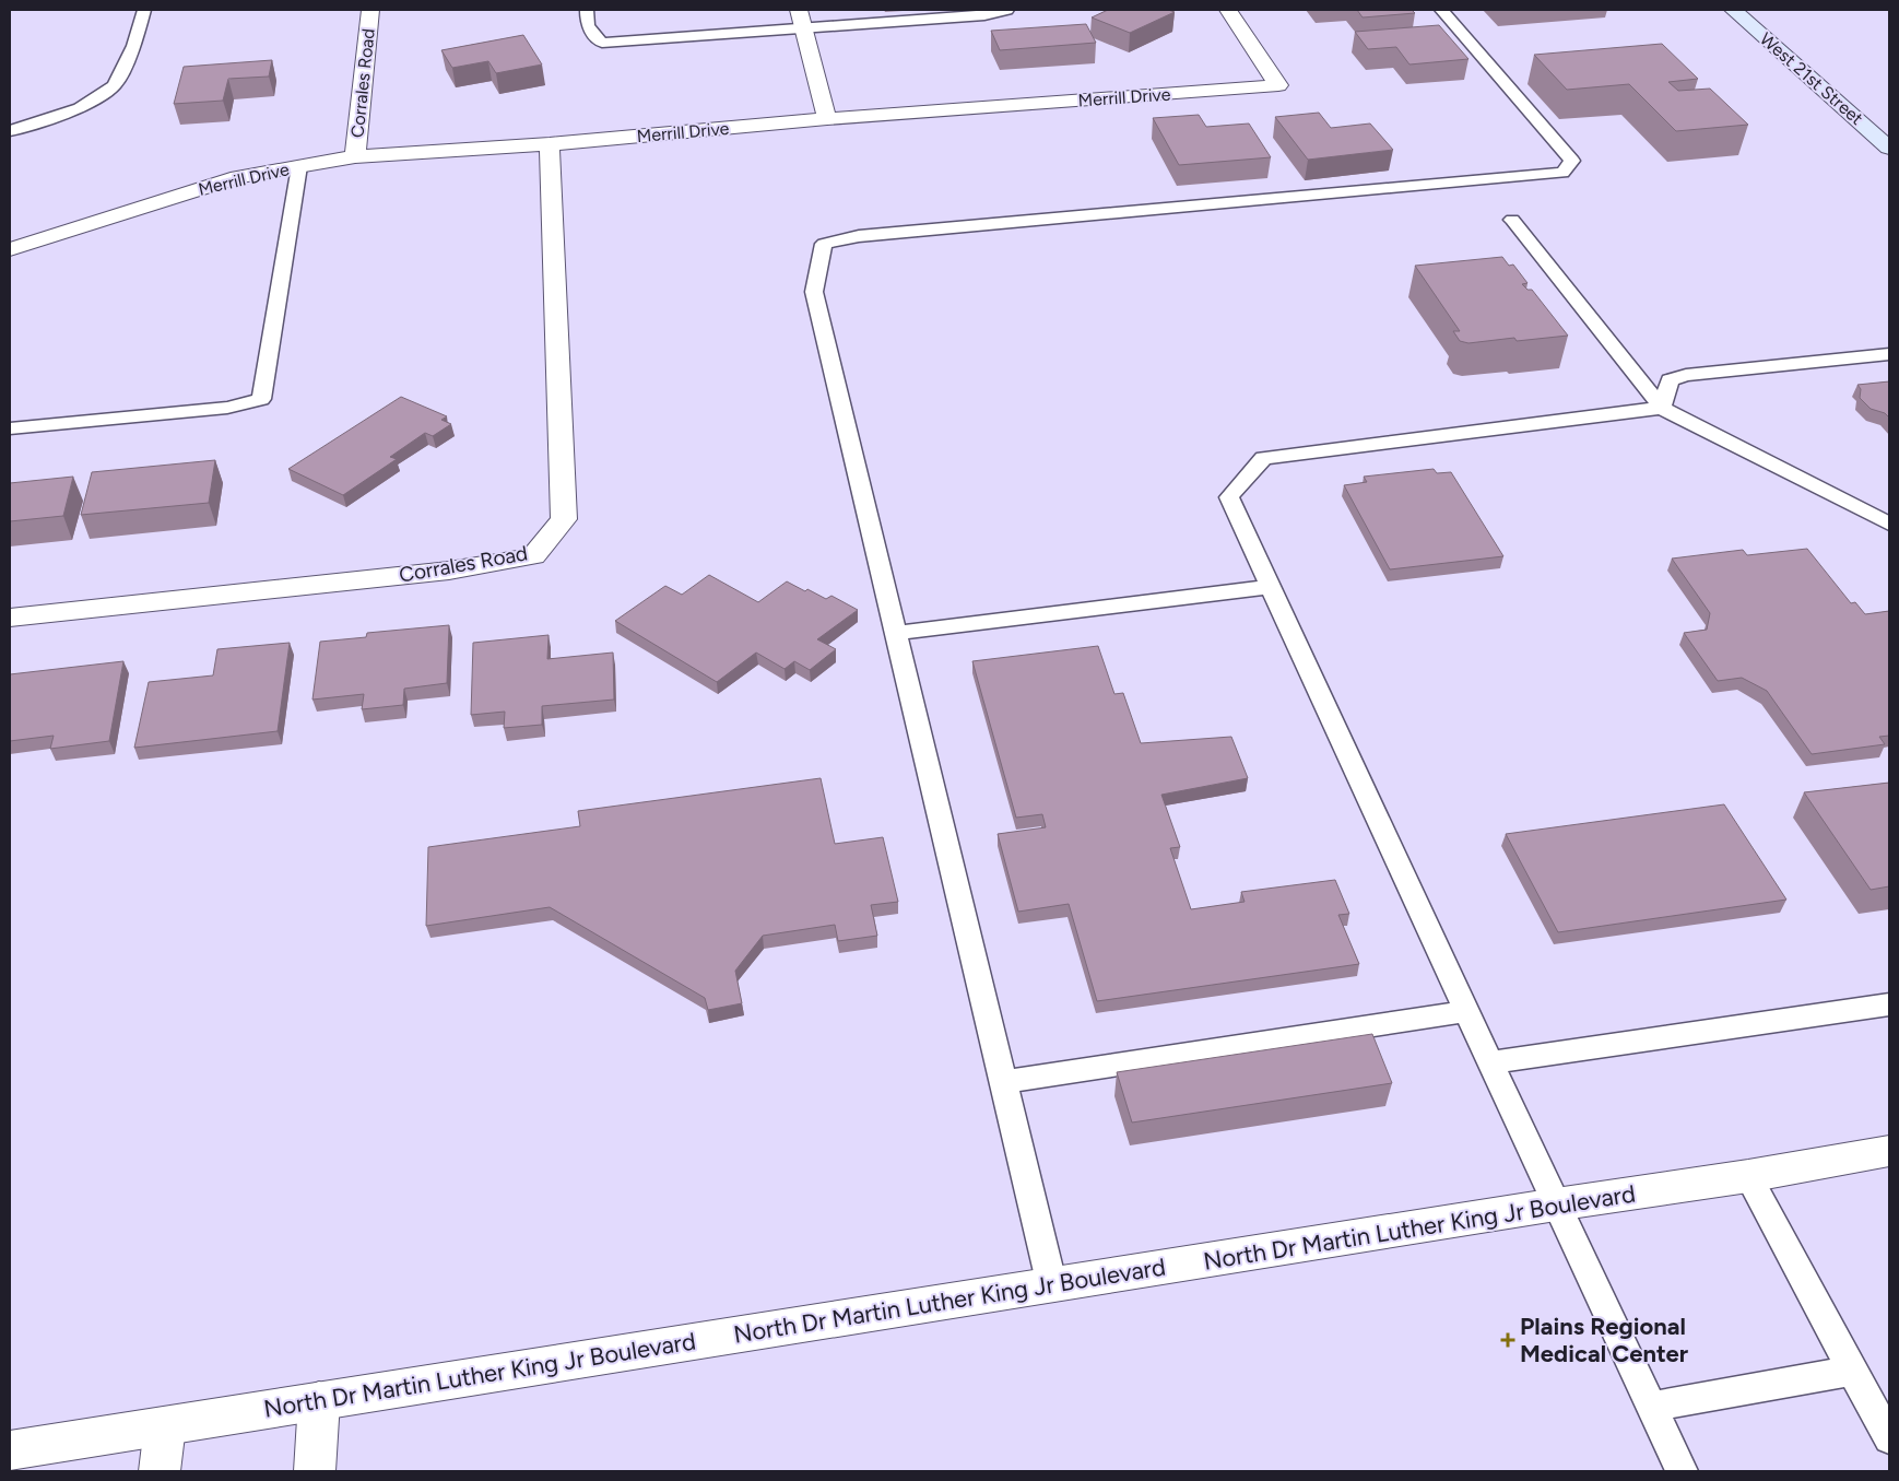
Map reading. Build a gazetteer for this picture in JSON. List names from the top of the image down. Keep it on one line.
{"streets":{"main road":["West 21st Street"],"street":["Corrales Road","Merrill Drive","North Dr Martin Luther King Jr Boulevard"]},"crossings":[["Corrales Road","Merrill Drive"]],"places":{"health":["Plains Regional Medical Center"]}}
